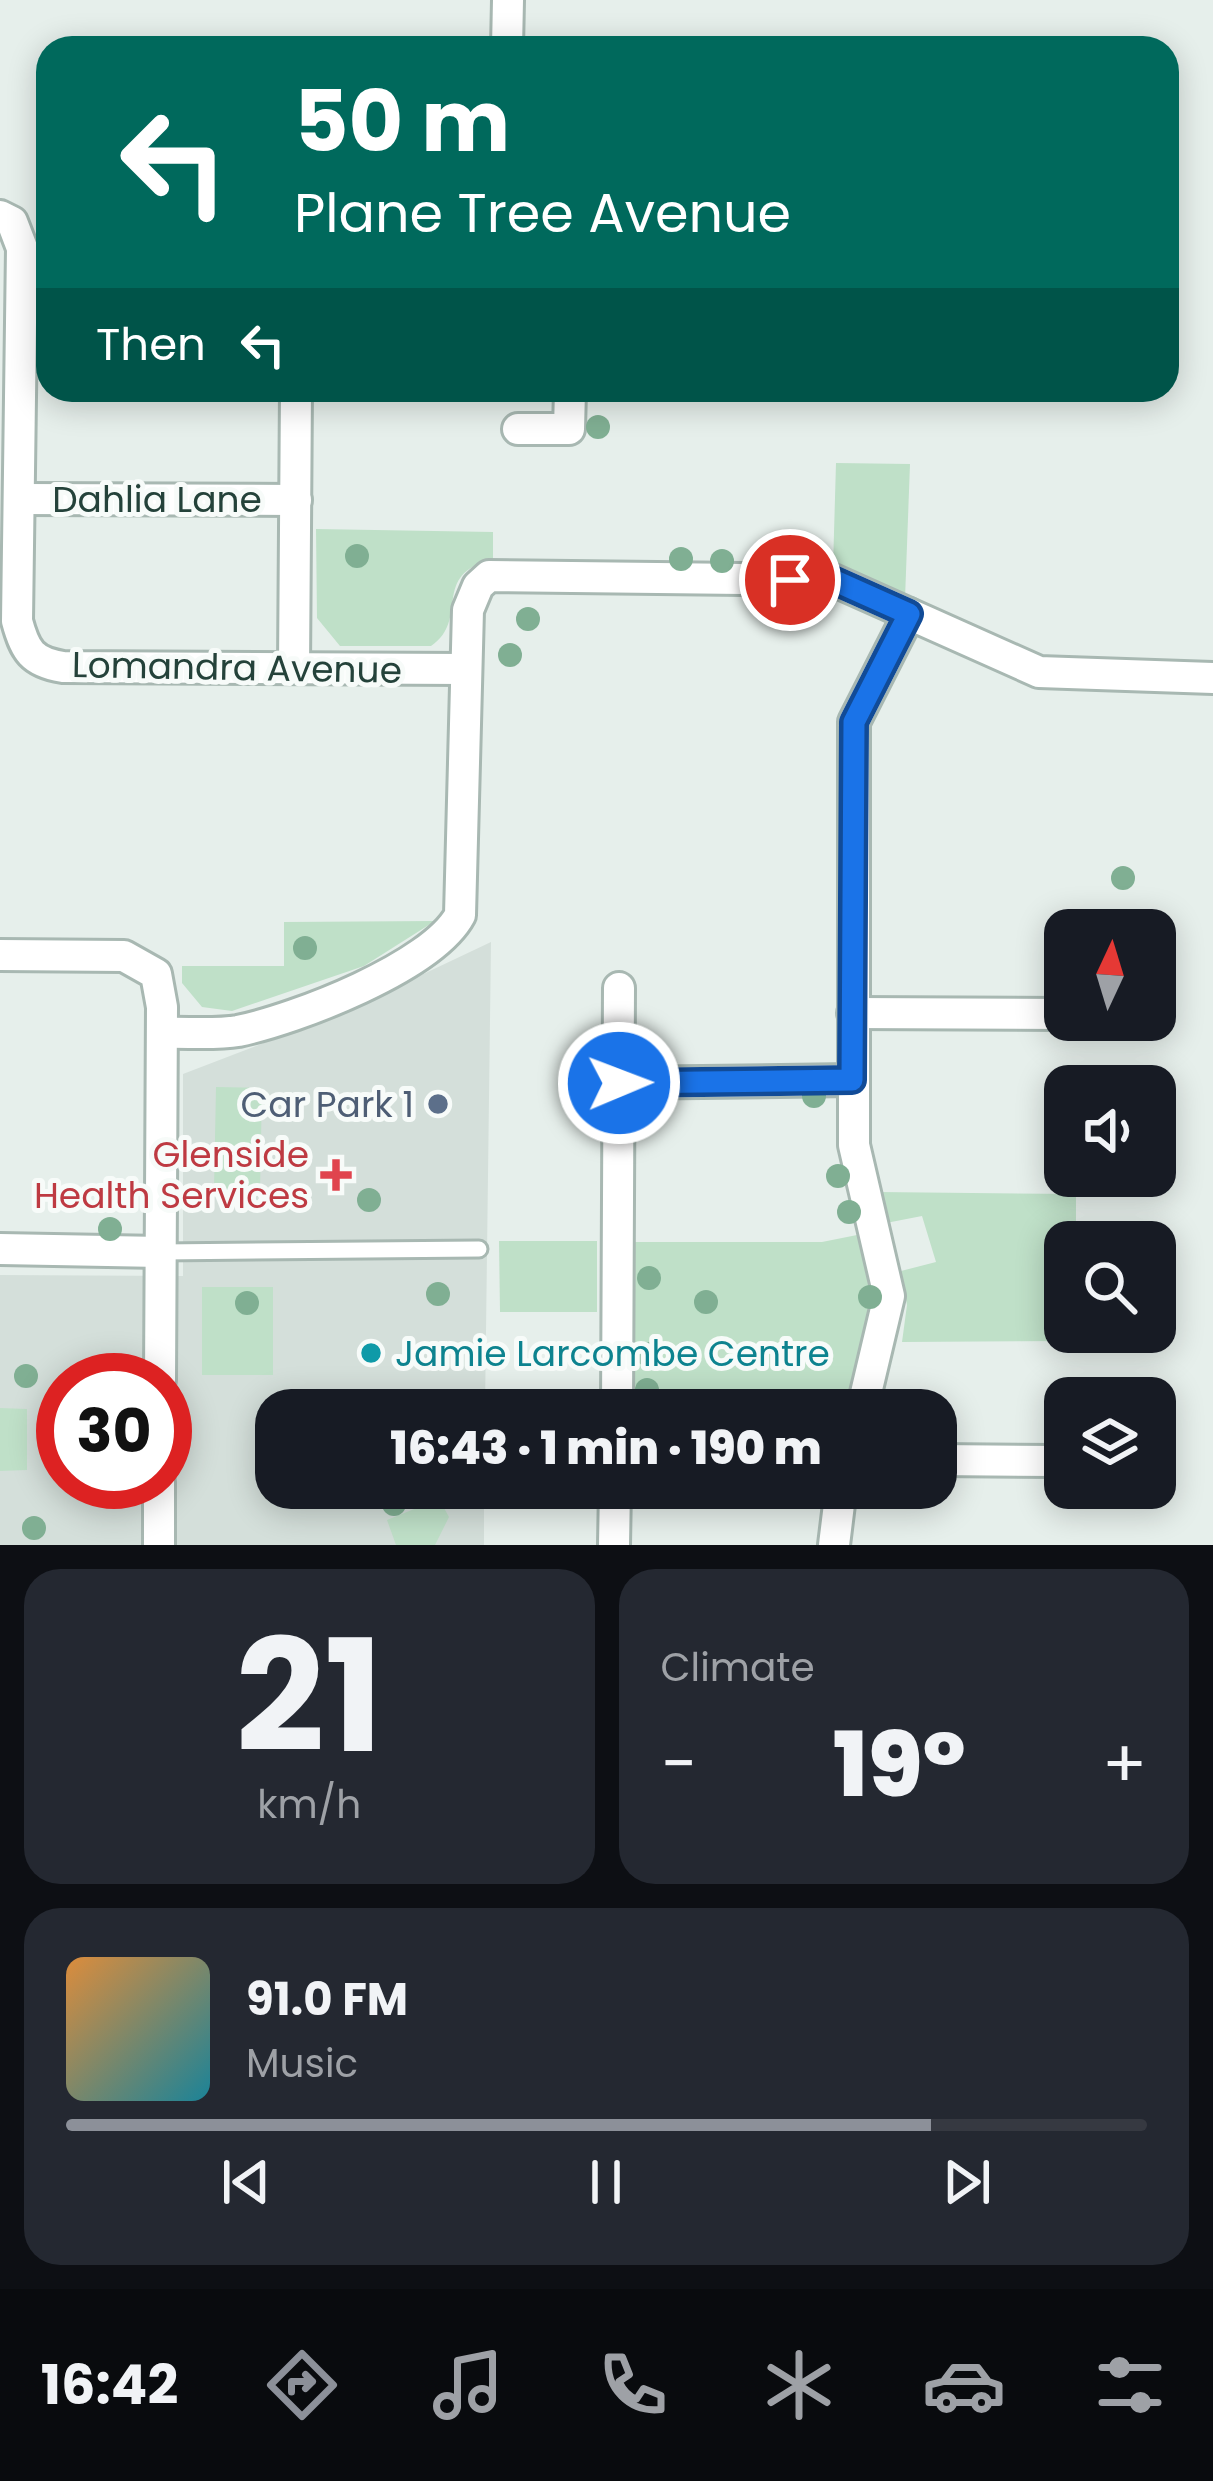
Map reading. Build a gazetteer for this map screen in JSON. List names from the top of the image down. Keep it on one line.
{"streets":{"street":["Dahlia Lane","Lomandra Avenue"]},"crossings":[["Dahlia Lane","Lomandra Avenue"]],"places":{"other":["Car Park 1","Jamie Larcombe Centre"],"health":["Glenside Health Services"]},"north":"top","page":{"turn":["50 m","Plane Tree Avenue"],"then":"Then","limit":"30","trip":"16:43 · 1 min · 190 m","tile":[["21","km/h"],"Climate"],"heat":["−","19°","+"],"song":["91.0 FM","Music"],"tabs":"16:42"}}
